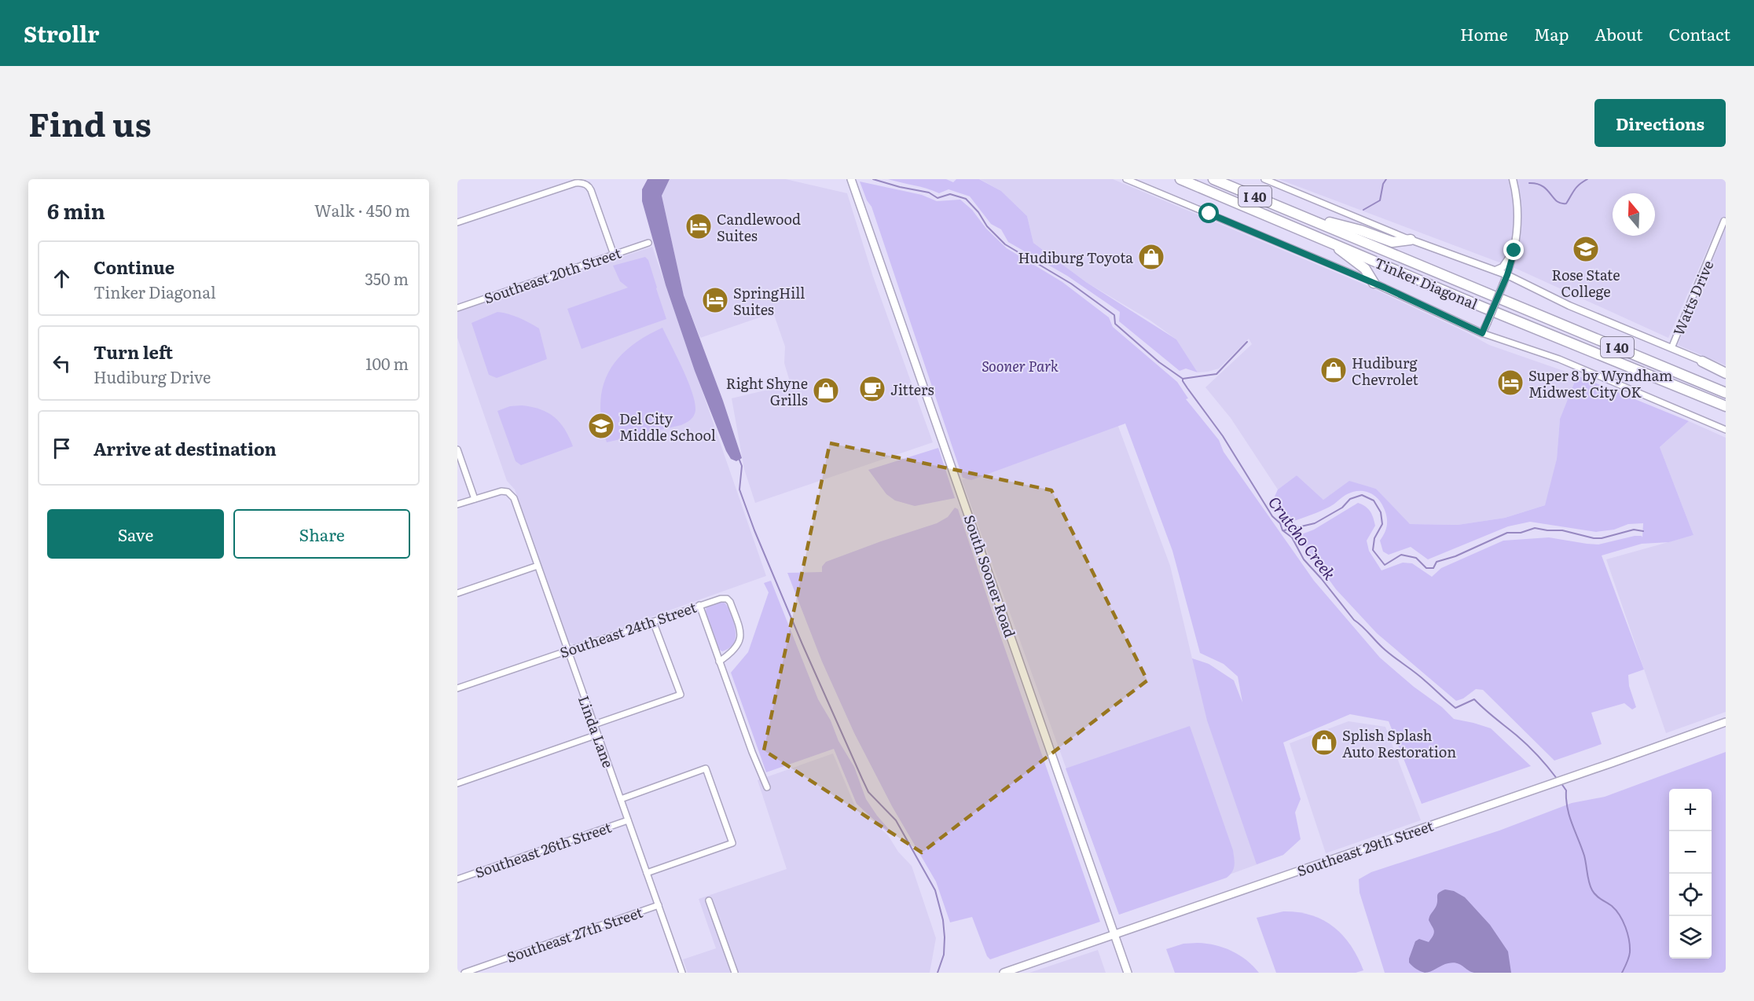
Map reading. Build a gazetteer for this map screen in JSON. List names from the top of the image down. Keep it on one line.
{"streets":{"highway":["I 40","Tinker Diagonal"],"main road":["South Sooner Road","Southeast 29th Street"],"street":["Southeast 20th Street","Watts Drive","Southeast 24th Street","Linda Lane","Southeast 26th Street","Southeast 27th Street"]},"crossings":[["South Sooner Road","Southeast 29th Street"],["Southeast 24th Street","Linda Lane"],["Linda Lane","Southeast 26th Street"],["Linda Lane","Southeast 27th Street"]],"water":["Crutcho Creek"],"parks":["Sooner Park"],"places":{"hotel":["Candlewood Suites","SpringHill Suites","Super 8 by Wyndham Midwest City OK"],"school or university":["Rose State College","Del City Middle School"],"shop":["Hudiburg Toyota","Hudiburg Chevrolet","Right Shyne Grills","Splish Splash Auto Restoration"],"cafe":["Jitters"]},"north":"top","page":{"header":"Strollr","nav":["Home","Map","About","Contact"],"title":"Find us","buttons":["Directions",["Save","Share"]],"heading":["6 min","Walk · 450 m"],"list":[["Continue","Tinker Diagonal","350 m"],["Turn left","Hudiburg Drive","100 m"],"Arrive at destination"],"map_buttons":["+","−"]}}
